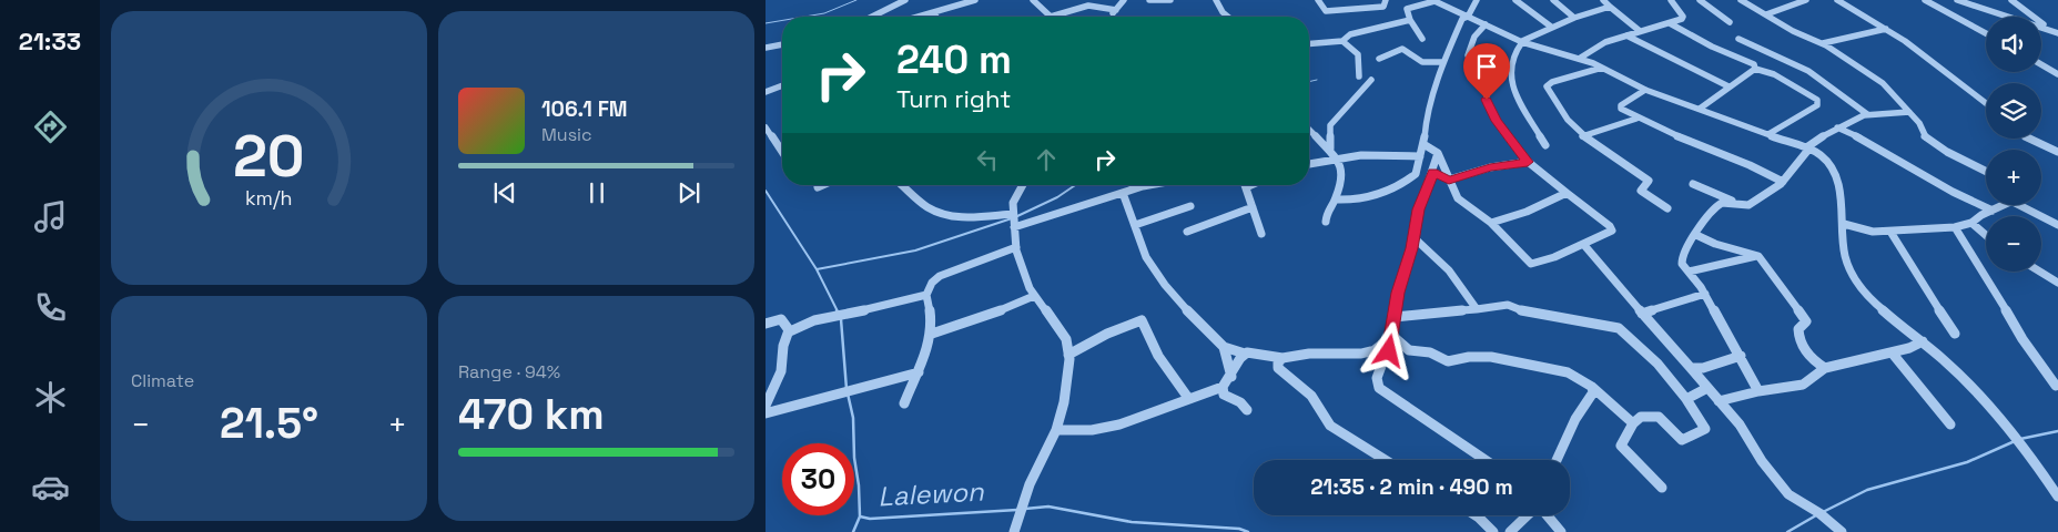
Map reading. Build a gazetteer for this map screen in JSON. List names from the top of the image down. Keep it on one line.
{"water":["Lalewon"],"page":{"tabs":"21:33","map_buttons":["+","−"],"turn":["240 m","Turn right"],"song":["106.1 FM","Music"],"tile":["Climate",["Range · 94%","470 km"]],"heat":["−","21.5°","+"],"limit":"30","trip":"21:35 · 2 min · 490 m","gauge":["20","km/h"]}}
